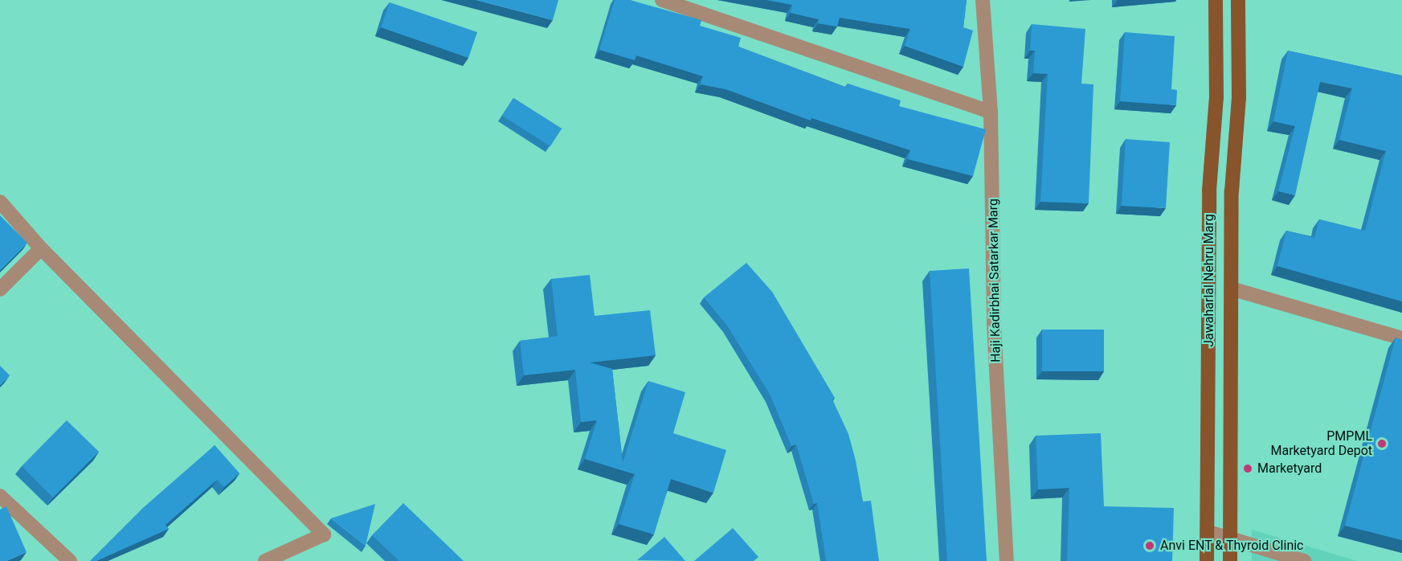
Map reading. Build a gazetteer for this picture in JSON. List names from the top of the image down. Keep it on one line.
{"streets":{"main road":["Jawaharlal Nehru Marg"],"street":["Haji Kadirbhai Satarkar Marg"]},"places":["PMPML Marketyard Depot","Marketyard","Anvi ENT & Thyroid Clinic"]}
